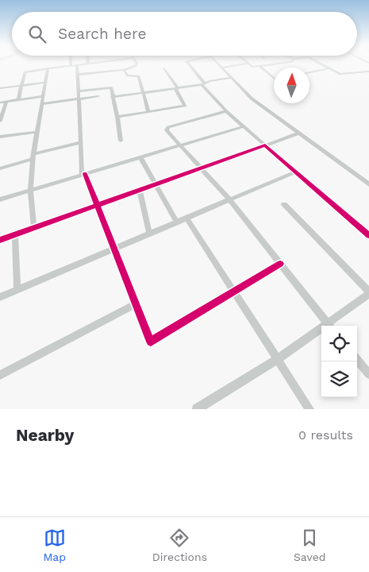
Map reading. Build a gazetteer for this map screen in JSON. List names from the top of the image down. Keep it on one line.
{"north":"top","page":{"search":"Search here","heading":["Nearby","0 results"],"nav":["Map","Directions","Saved"]}}
